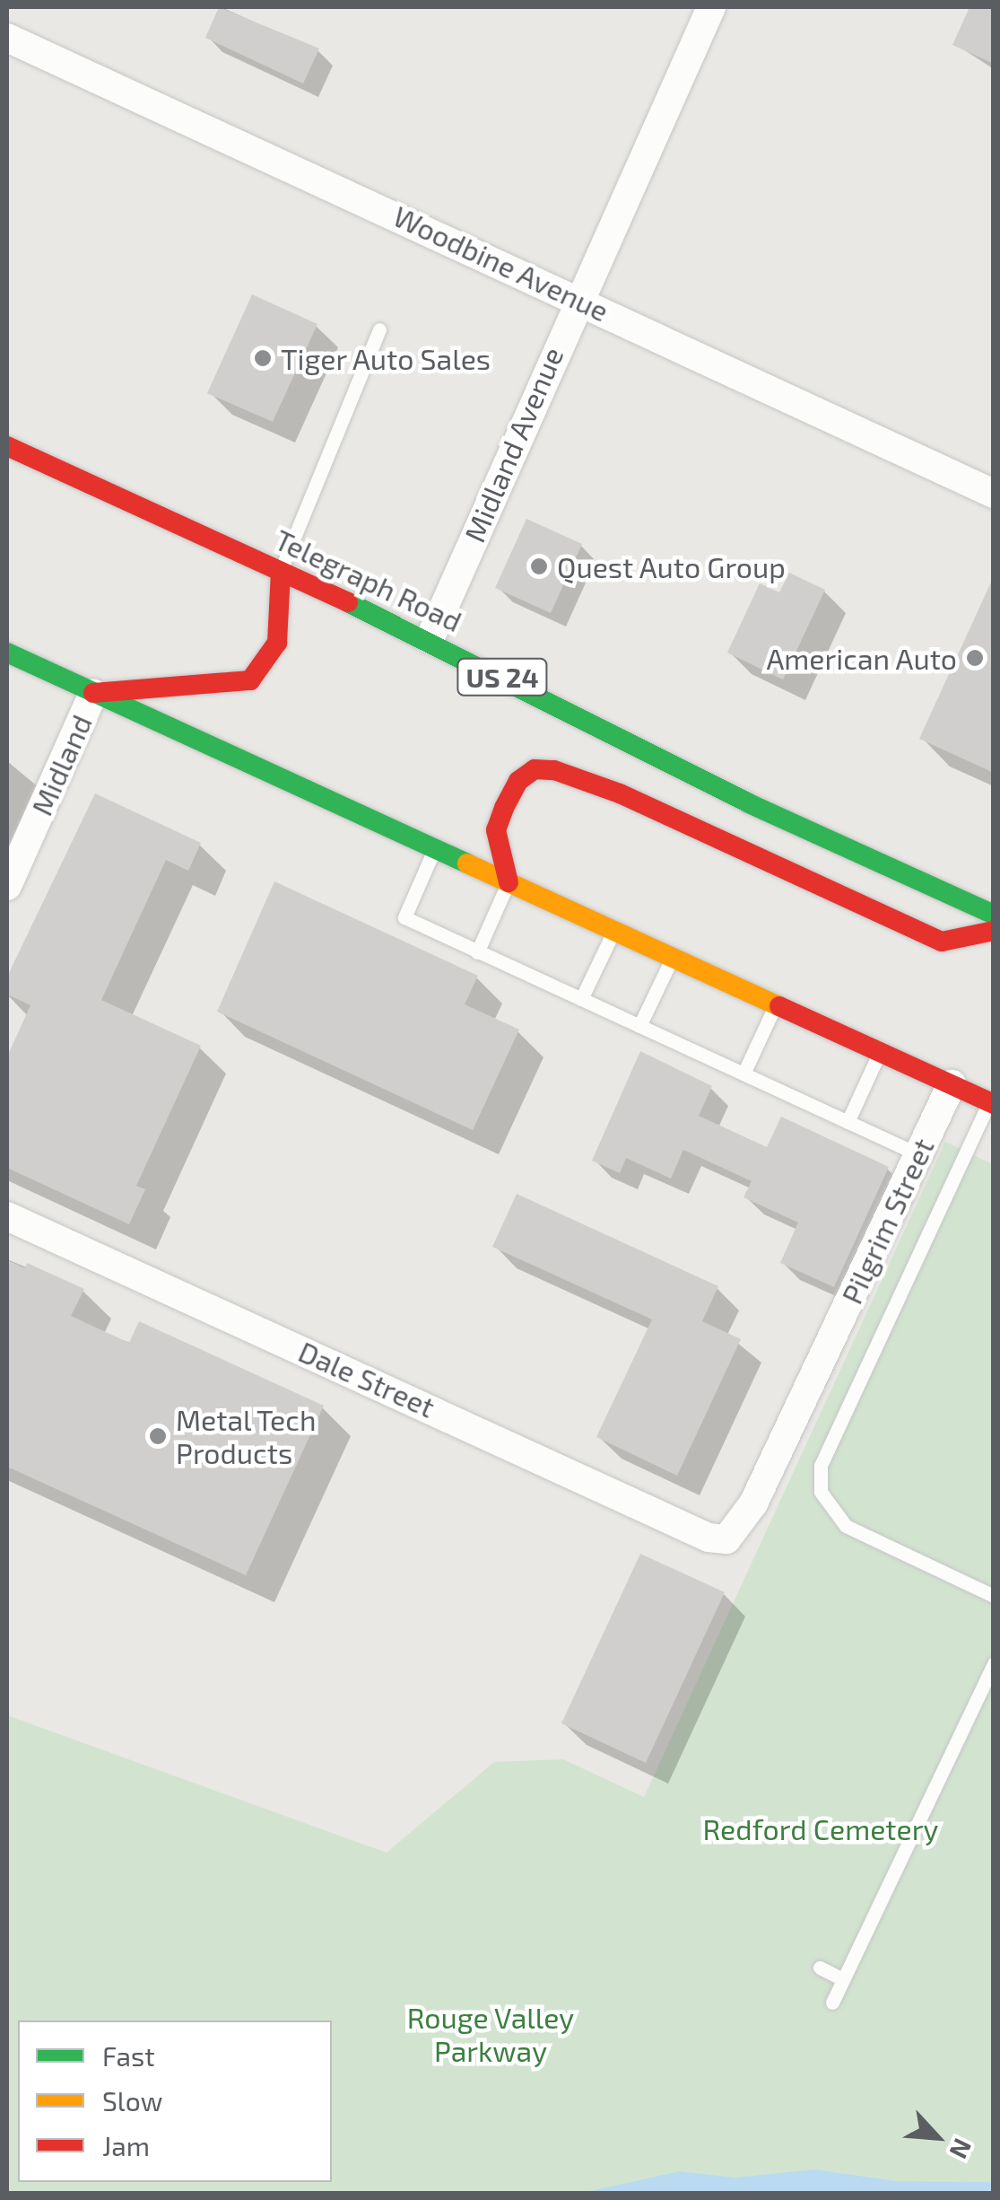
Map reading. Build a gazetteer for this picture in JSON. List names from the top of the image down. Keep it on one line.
{"streets":{"main road":["Telegraph Road","US 24"],"street":["Woodbine Avenue","Midland Avenue","Midland","Pilgrim Street","Dale Street"]},"crossings":[["Woodbine Avenue","Midland Avenue"],["Midland Avenue","Telegraph Road"],["Pilgrim Street","Dale Street"]],"parks":["Redford Cemetery","Rouge Valley Parkway"],"places":["Tiger Auto Sales","Quest Auto Group","American Auto","Metal Tech Products"],"legend":["Fast","Slow","Jam"],"north":"bottom right"}
